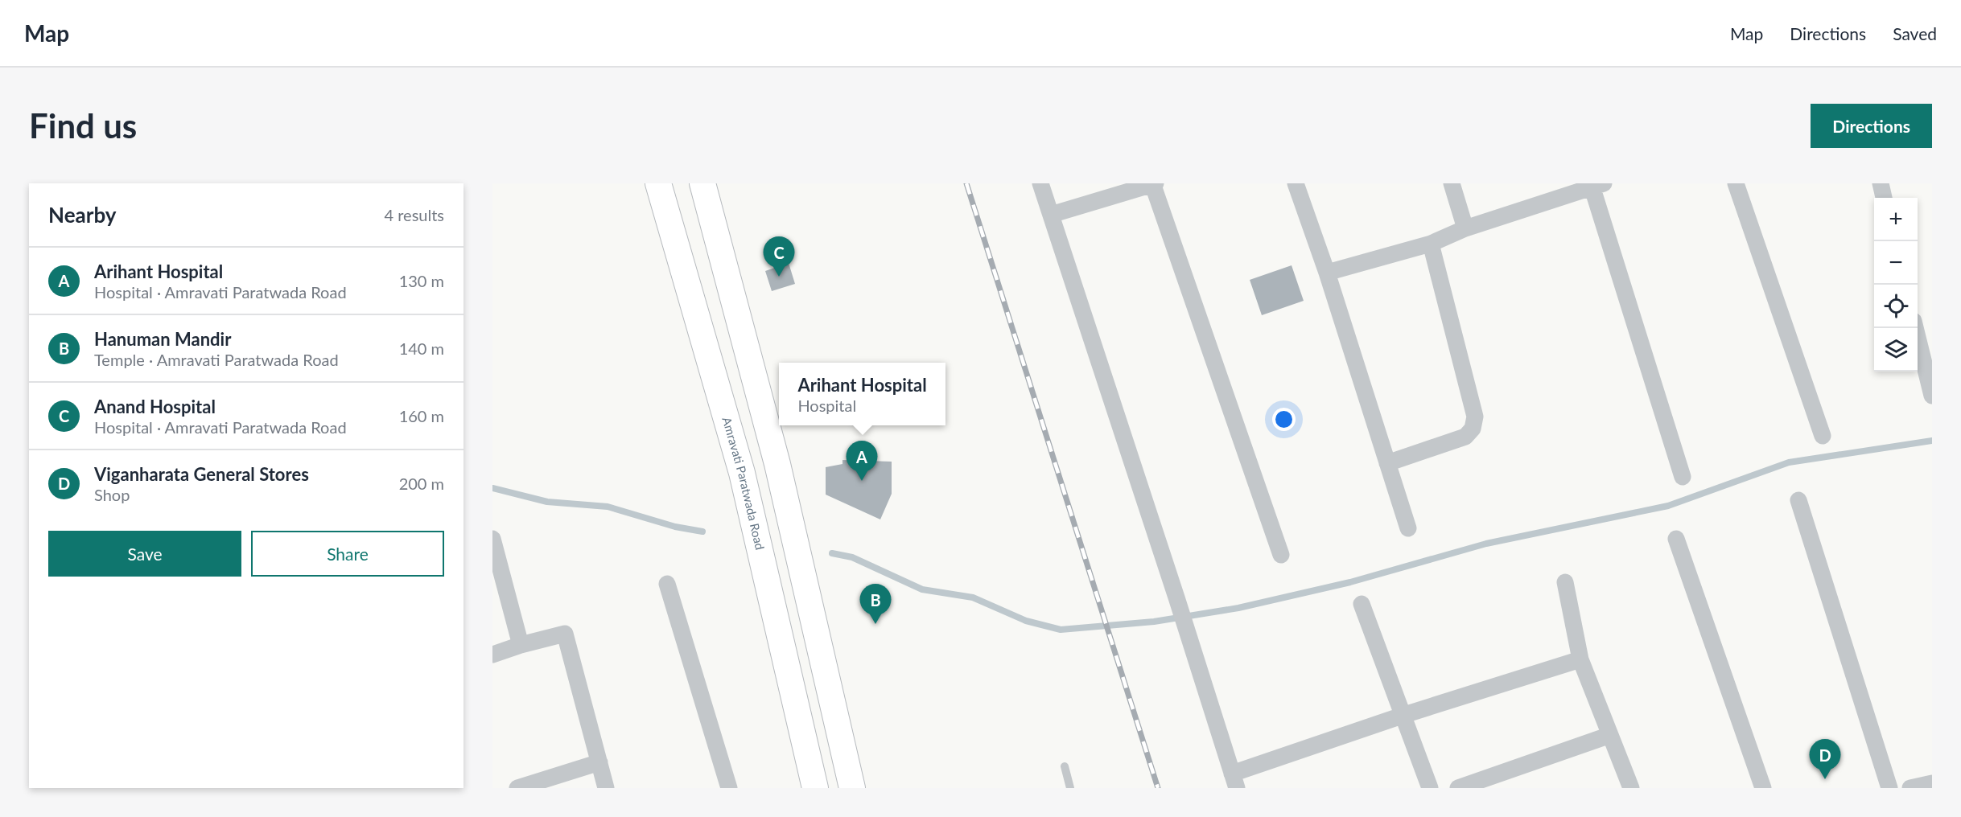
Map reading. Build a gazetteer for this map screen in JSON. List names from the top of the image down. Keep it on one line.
{"streets":{"main road":["Amravati Paratwada Road"]},"page":{"header":"Map","nav":["Map","Directions","Saved"],"buttons":["Directions",["Save","Share"]],"title":"Find us","heading":["Nearby","4 results"],"map_buttons":["+","−"],"pins":["C","A","B","D"],"list":[{"mark":"A","name":"Arihant Hospital","note":"Hospital · Amravati Paratwada Road","value":"130 m"},{"mark":"B","name":"Hanuman Mandir","note":"Temple · Amravati Paratwada Road","value":"140 m"},{"mark":"C","name":"Anand Hospital","note":"Hospital · Amravati Paratwada Road","value":"160 m"},{"mark":"D","name":"Viganharata General Stores","note":"Shop","value":"200 m"}],"popup":["Arihant Hospital","Hospital"]}}
